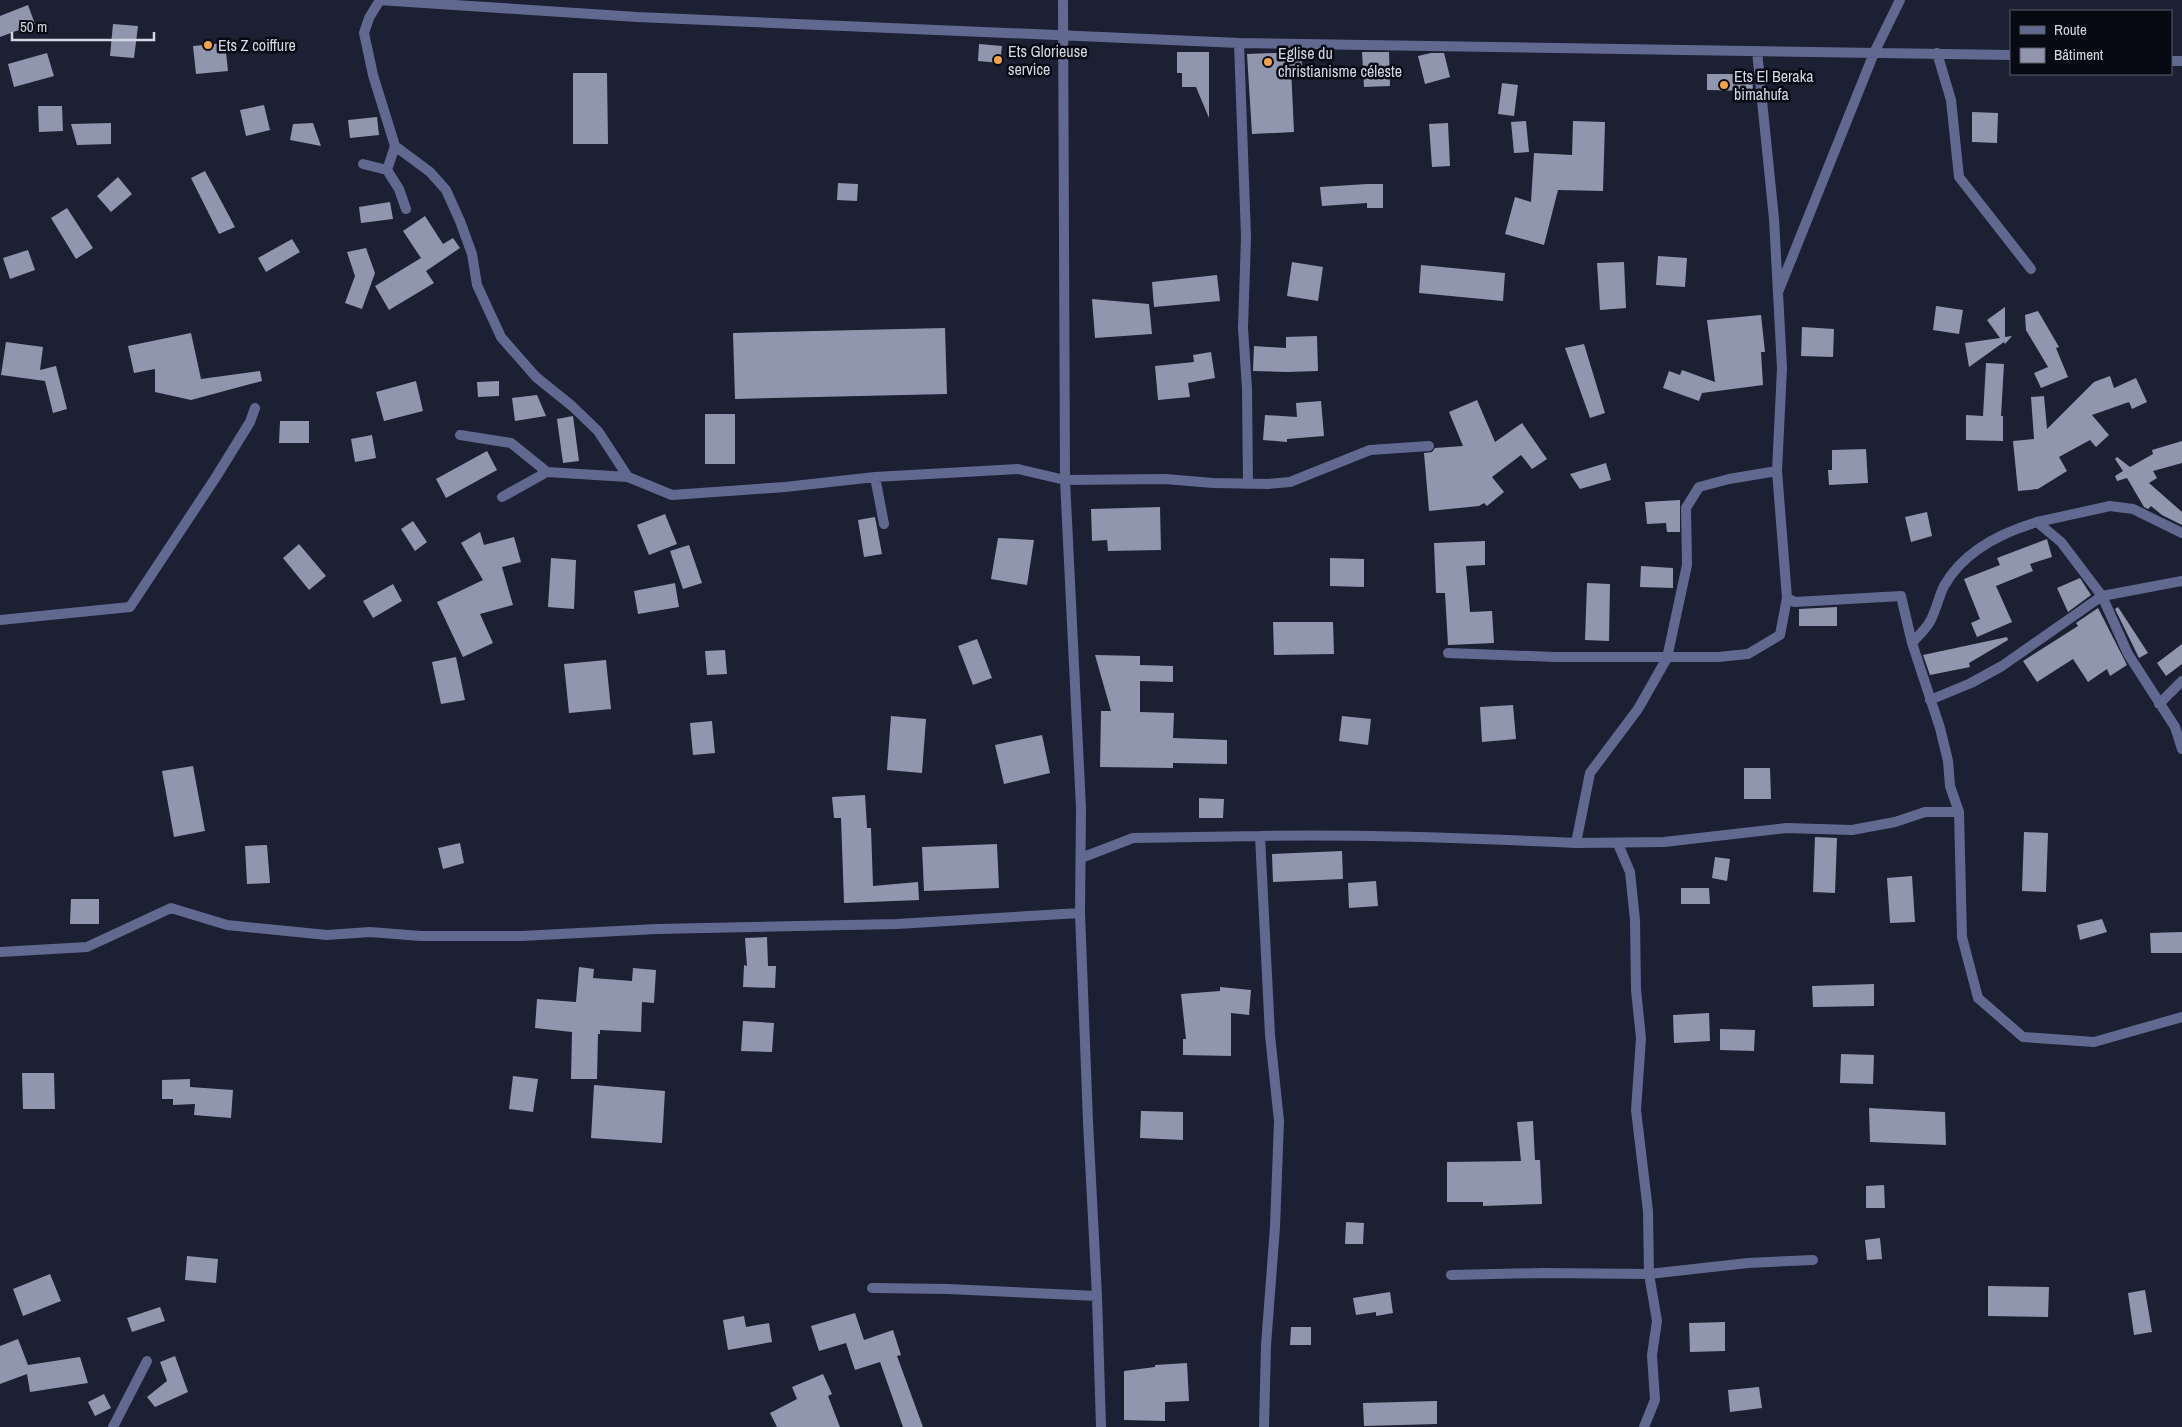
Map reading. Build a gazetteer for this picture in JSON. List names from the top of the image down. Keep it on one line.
{"places":["Ets Z coiffure","Ets Glorieuse service","Eglise du christianisme céleste","Ets El Beraka bimahufa"],"legend":["Route","Bâtiment"],"scale_bar":"50 m"}
